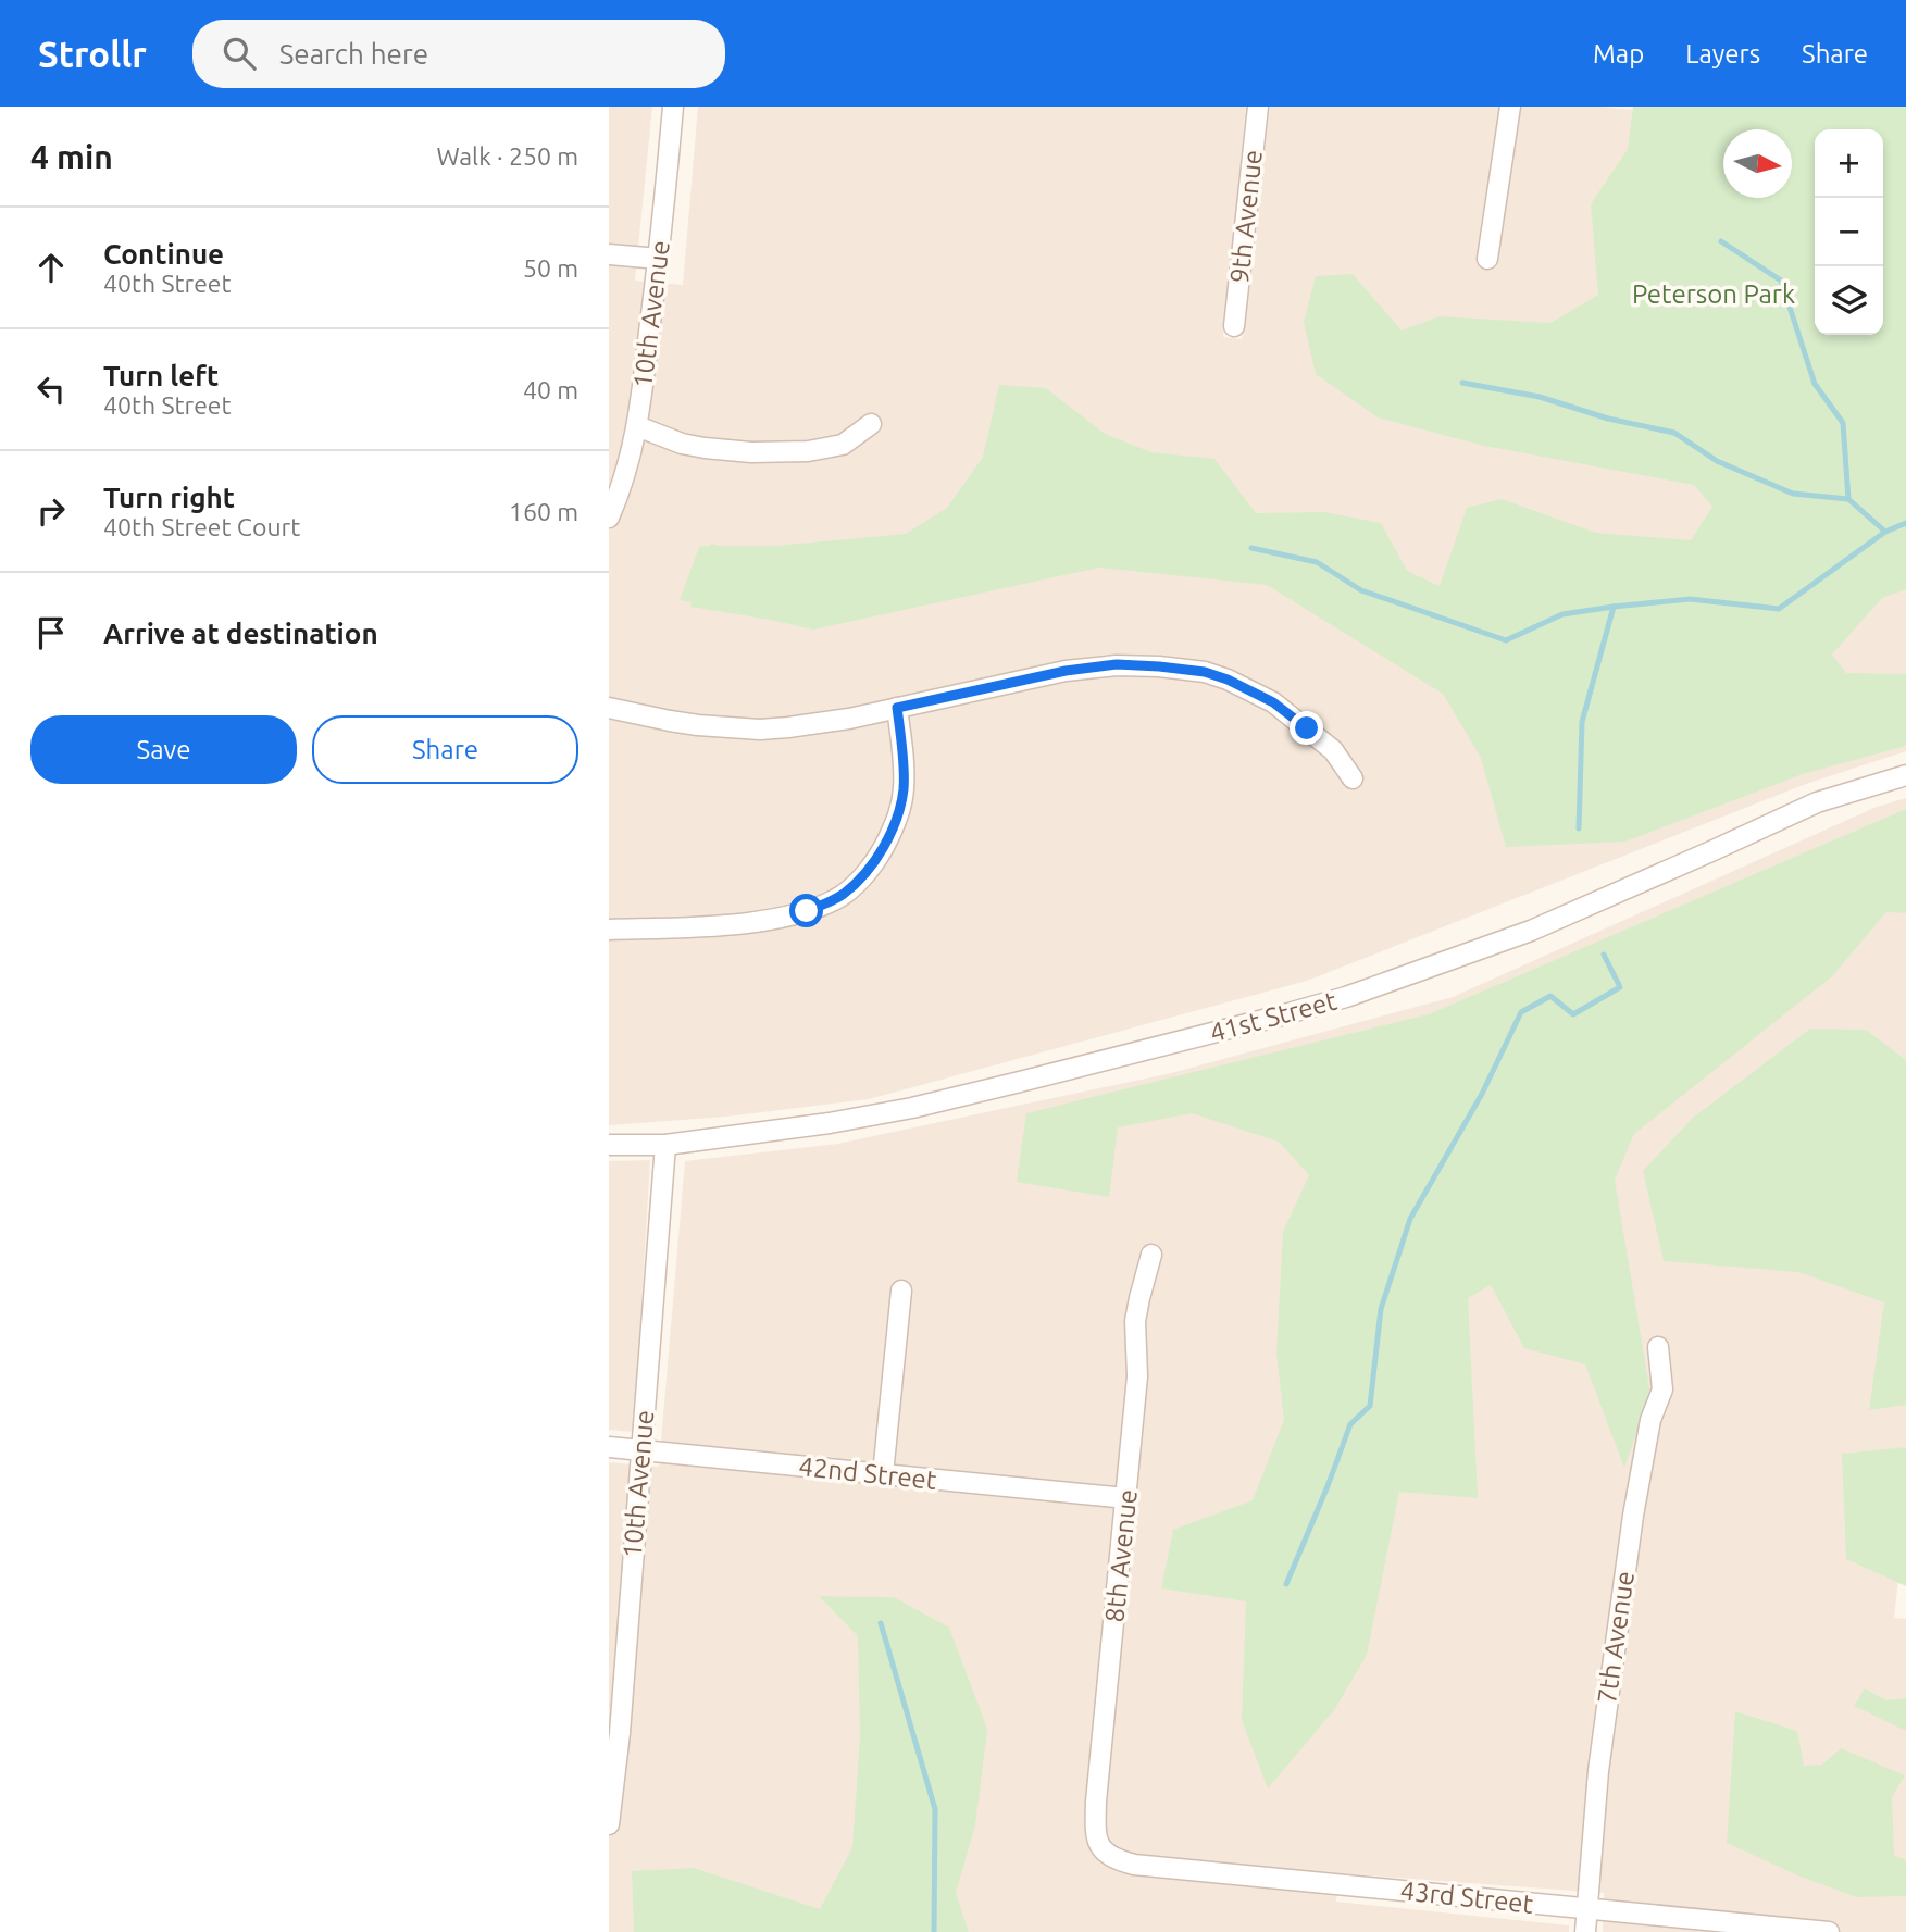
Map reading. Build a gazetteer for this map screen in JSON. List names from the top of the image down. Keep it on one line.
{"streets":{"street":["9th Avenue","10th Avenue","41st Street","42nd Street","8th Avenue","7th Avenue","43rd Street"]},"crossings":[["10th Avenue","41st Street"],["10th Avenue","42nd Street"],["42nd Street","8th Avenue"],["8th Avenue","43rd Street"],["7th Avenue","43rd Street"]],"parks":["Peterson Park"],"north":"right","page":{"header":"Strollr","search":"Search here","nav":["Map","Layers","Share"],"heading":["4 min","Walk · 250 m"],"map_buttons":["+","−"],"list":[["Continue","40th Street","50 m"],["Turn left","40th Street","40 m"],["Turn right","40th Street Court","160 m"],"Arrive at destination"],"buttons":["Save","Share"]}}
